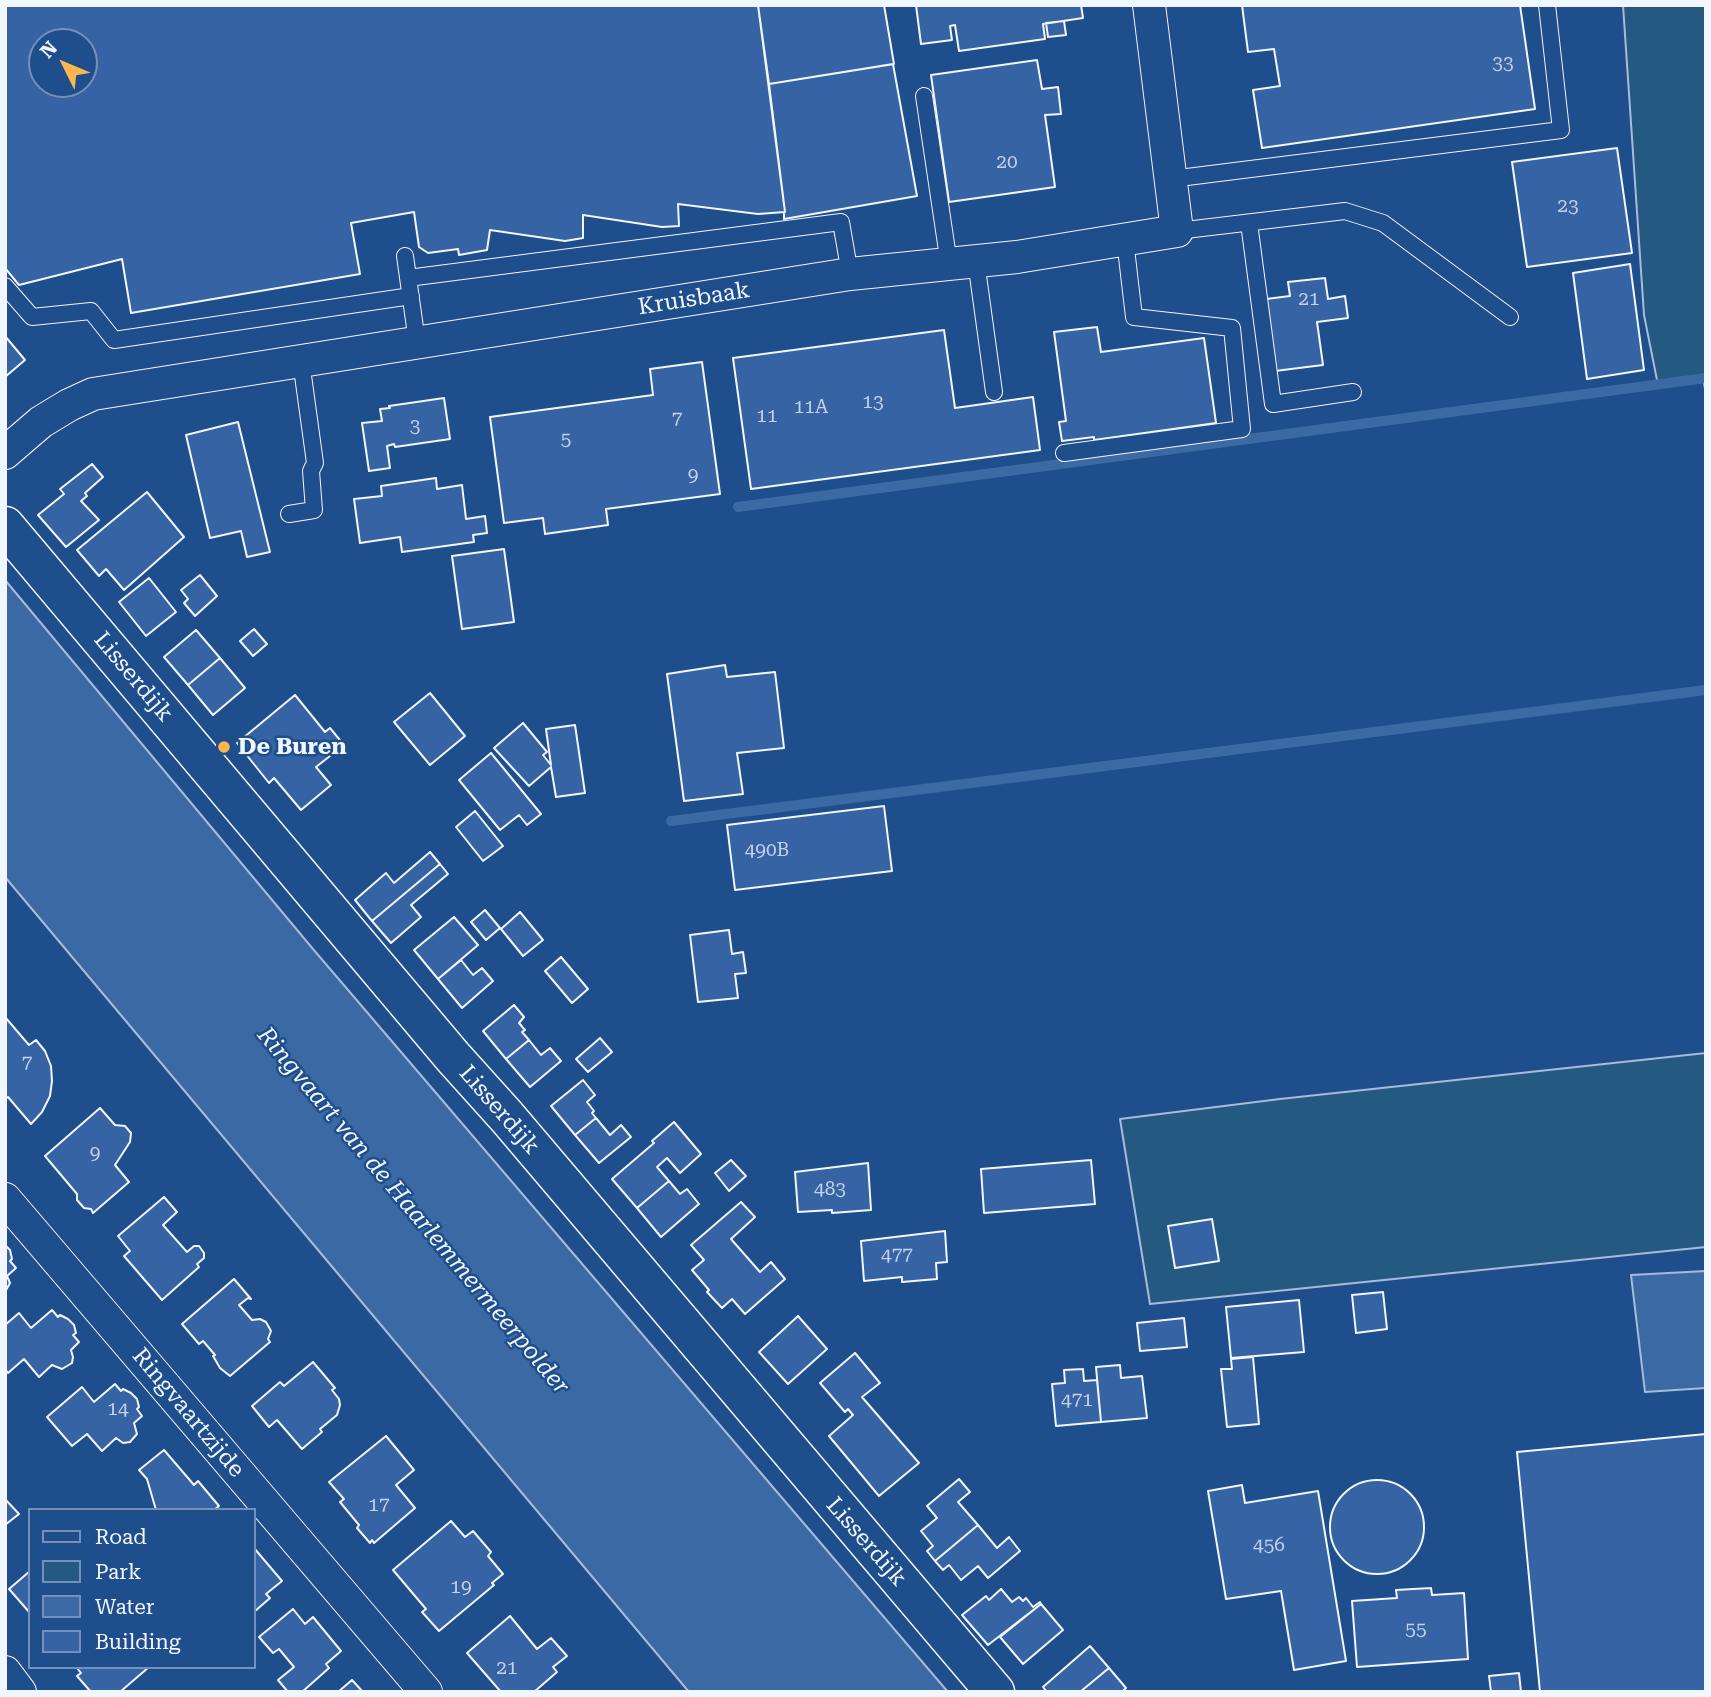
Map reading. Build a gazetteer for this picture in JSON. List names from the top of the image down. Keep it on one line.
{"streets":{"street":["Kruisbaak","Lisserdijk","Ringvaartzijde"]},"water":["Ringvaart van de Haarlemmermeerpolder"],"places":["De Buren"],"house_numbers":["33","20","23","21","13","11A","11","7","3","5","9","490B","7","9","483","477","471","14","17","456","19","55","21"],"legend":["Road","Park","Water","Building"],"north":"top left"}
